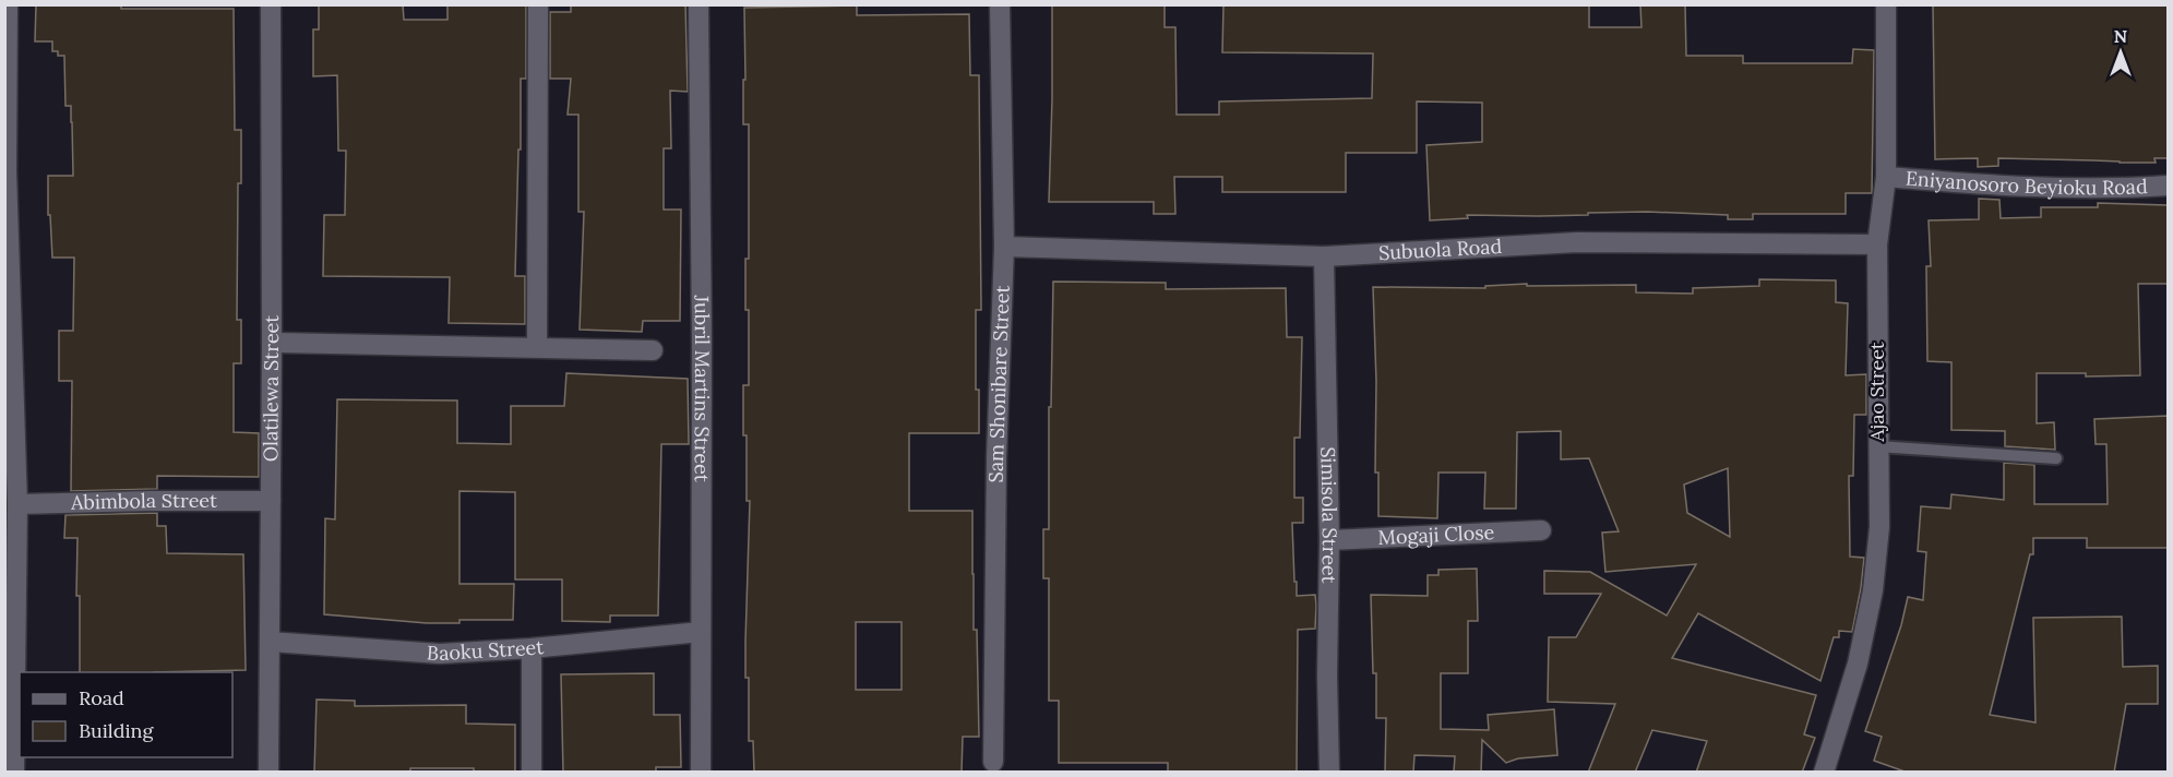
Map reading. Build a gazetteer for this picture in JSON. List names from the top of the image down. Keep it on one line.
{"streets":{"street":["Eniyanosoro Beyioku Road","Subuola Road","Sam Shonibare Street","Olatilewa Street","Jubril Martins Street","Ajao Street","Abimbola Street","Simisola Street","Mogaji Close","Baoku Street"]},"crossings":[["Eniyanosoro Beyioku Road","Ajao Street"],["Subuola Road","Sam Shonibare Street"],["Subuola Road","Ajao Street"],["Subuola Road","Simisola Street"],["Olatilewa Street","Abimbola Street"],["Olatilewa Street","Baoku Street"],["Jubril Martins Street","Baoku Street"],["Simisola Street","Mogaji Close"]],"legend":["Road","Building"],"north":"top"}
